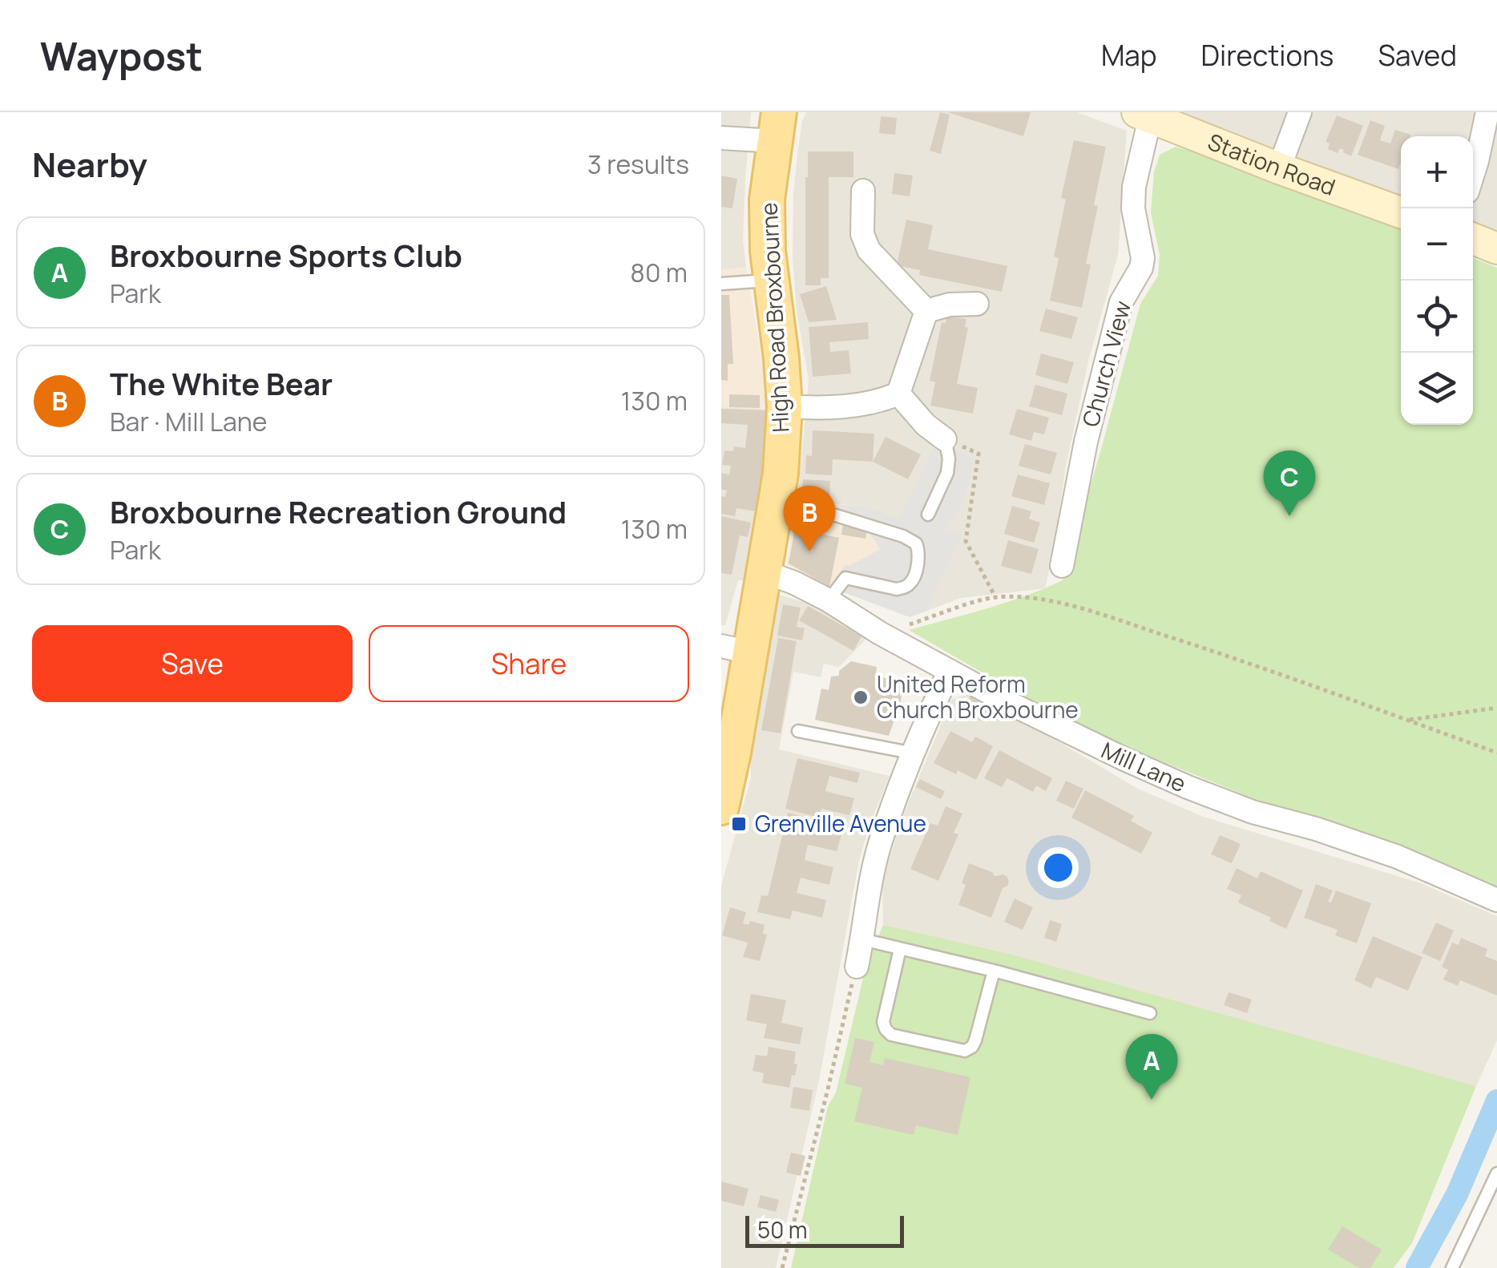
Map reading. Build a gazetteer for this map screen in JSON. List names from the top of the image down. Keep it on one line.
{"streets":{"main road":["Station Road","High Road Broxbourne"],"street":["Church View","Mill Lane"]},"crossings":[["Station Road","Church View"],["High Road Broxbourne","Mill Lane"]],"places":{"other":["United Reform Church Broxbourne"],"transit":["Grenville Avenue"]},"scale_bar":"50 m","page":{"header":"Waypost","nav":["Map","Directions","Saved"],"heading":["Nearby","3 results"],"map_buttons":["+","−"],"list":[{"mark":"A","name":"Broxbourne Sports Club","note":"Park","value":"80 m"},{"mark":"B","name":"The White Bear","note":"Bar · Mill Lane","value":"130 m"},{"mark":"C","name":"Broxbourne Recreation Ground","note":"Park","value":"130 m"}],"pins":["C","B","A"],"buttons":["Save","Share"],"scale":"50 m"}}
